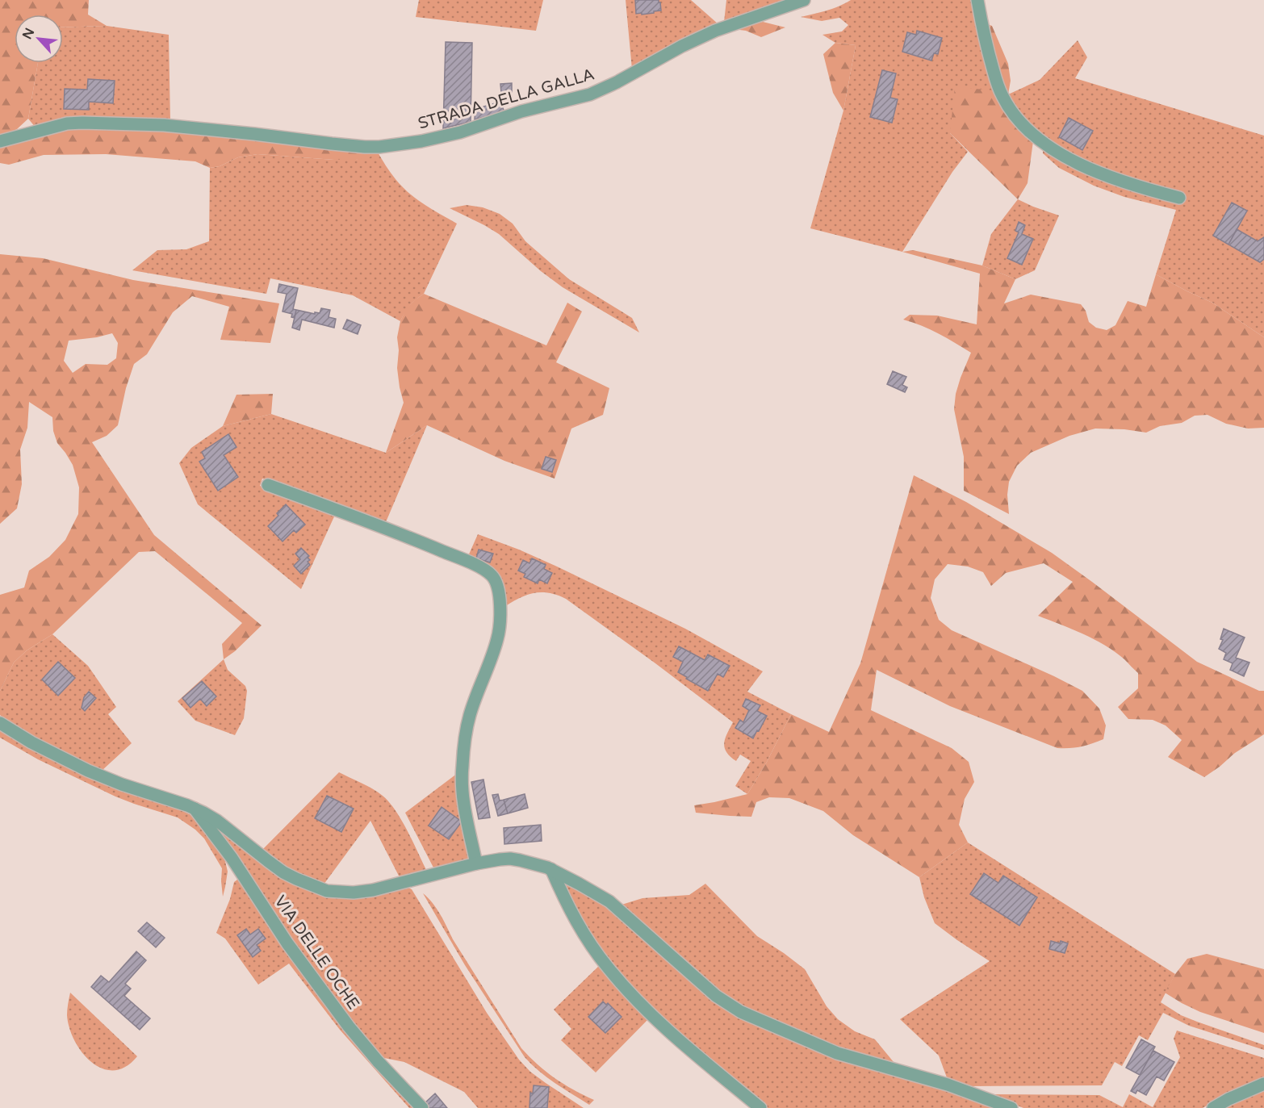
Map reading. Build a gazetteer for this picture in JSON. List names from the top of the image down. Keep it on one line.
{"streets":{"street":["STRADA DELLA GALLA","VIA DELLE OCHE"]},"north":"top left"}
